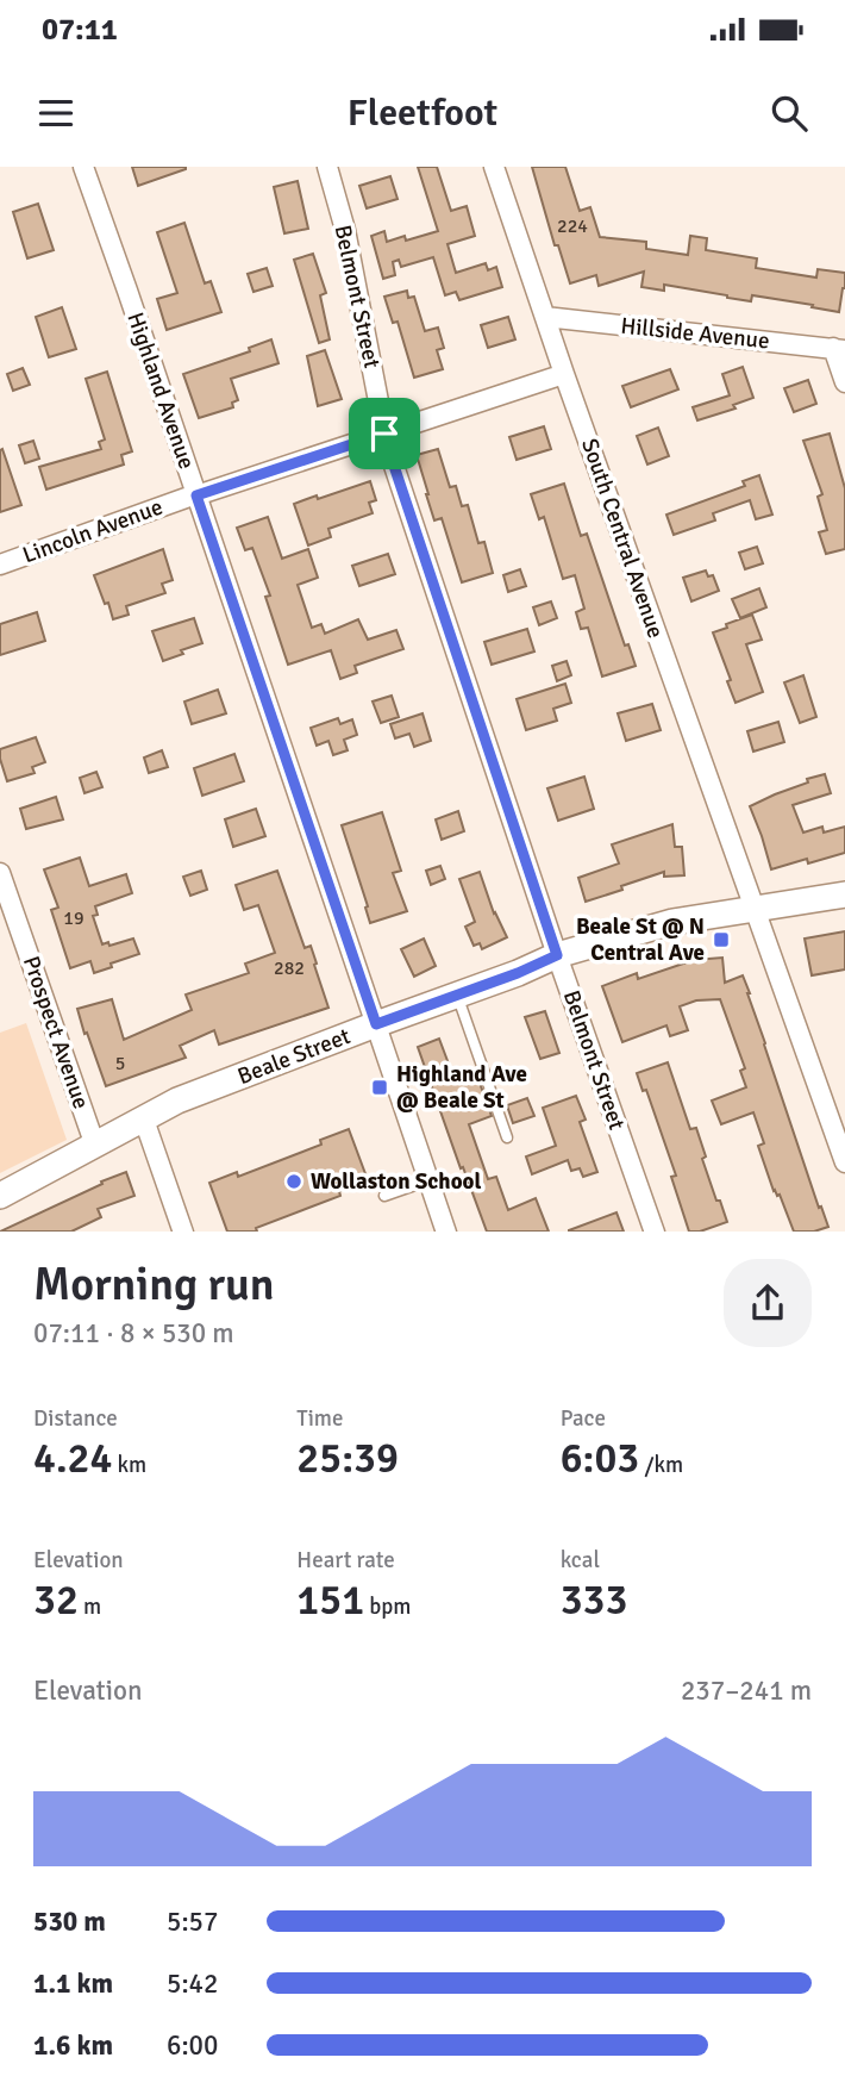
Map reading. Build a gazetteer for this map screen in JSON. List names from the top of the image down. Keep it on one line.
{"streets":{"main road":["Beale Street"],"street":["Belmont Street","Hillside Avenue","Highland Avenue","Lincoln Avenue","South Central Avenue","Prospect Avenue"]},"crossings":[["Belmont Street","Lincoln Avenue"],["Belmont Street","Beale Street"],["Hillside Avenue","South Central Avenue"],["Highland Avenue","Lincoln Avenue"],["Highland Avenue","Beale Street"],["Lincoln Avenue","South Central Avenue"],["South Central Avenue","Beale Street"],["Prospect Avenue","Beale Street"]],"places":{"transit":["Beale St @ N Central Ave","Highland Ave @ Beale St"],"other":["Wollaston School"]},"house_numbers":["224","19","282","5"],"page":{"status":"07:11","header":"Fleetfoot","heading":["Morning run","07:11 · 8 × 530 m"],"stats":[["Distance","4.24 km"],["Time","25:39"],["Pace","6:03 /km"],["Elevation","32 m"],["Heart rate","151 bpm"],["kcal","333"]],"chart":["Elevation","237–241 m"],"list":[{"name":"530 m","note":"5:57"},{"name":"1.1 km","note":"5:42"},{"name":"1.6 km","note":"6:00"}]}}
